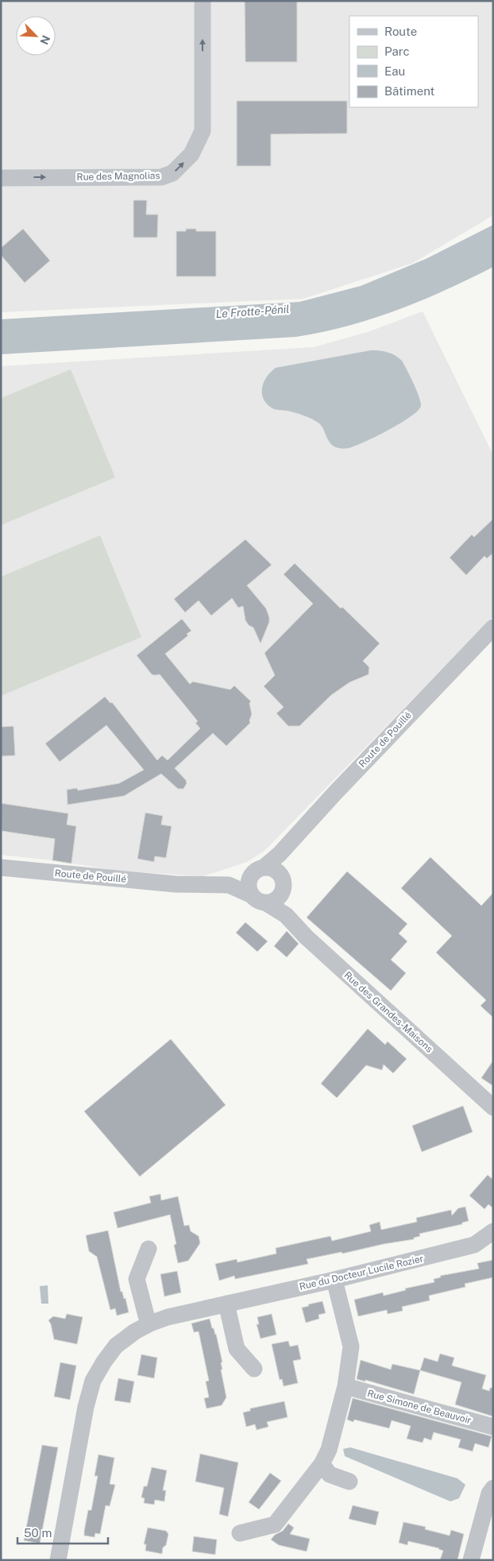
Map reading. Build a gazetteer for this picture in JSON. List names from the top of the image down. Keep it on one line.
{"streets":{"street":["Rue des Magnolias","Route de Pouillé","Rue des Grandes-Maisons","Rue du Docteur Lucile Rozier","Rue Simone de Beauvoir"]},"crossings":[["Route de Pouillé","Rue des Grandes-Maisons"]],"water":["Le Frotte-Pénil"],"legend":["Route","Parc","Eau","Bâtiment"],"scale_bar":"50 m","north":"bottom right"}
